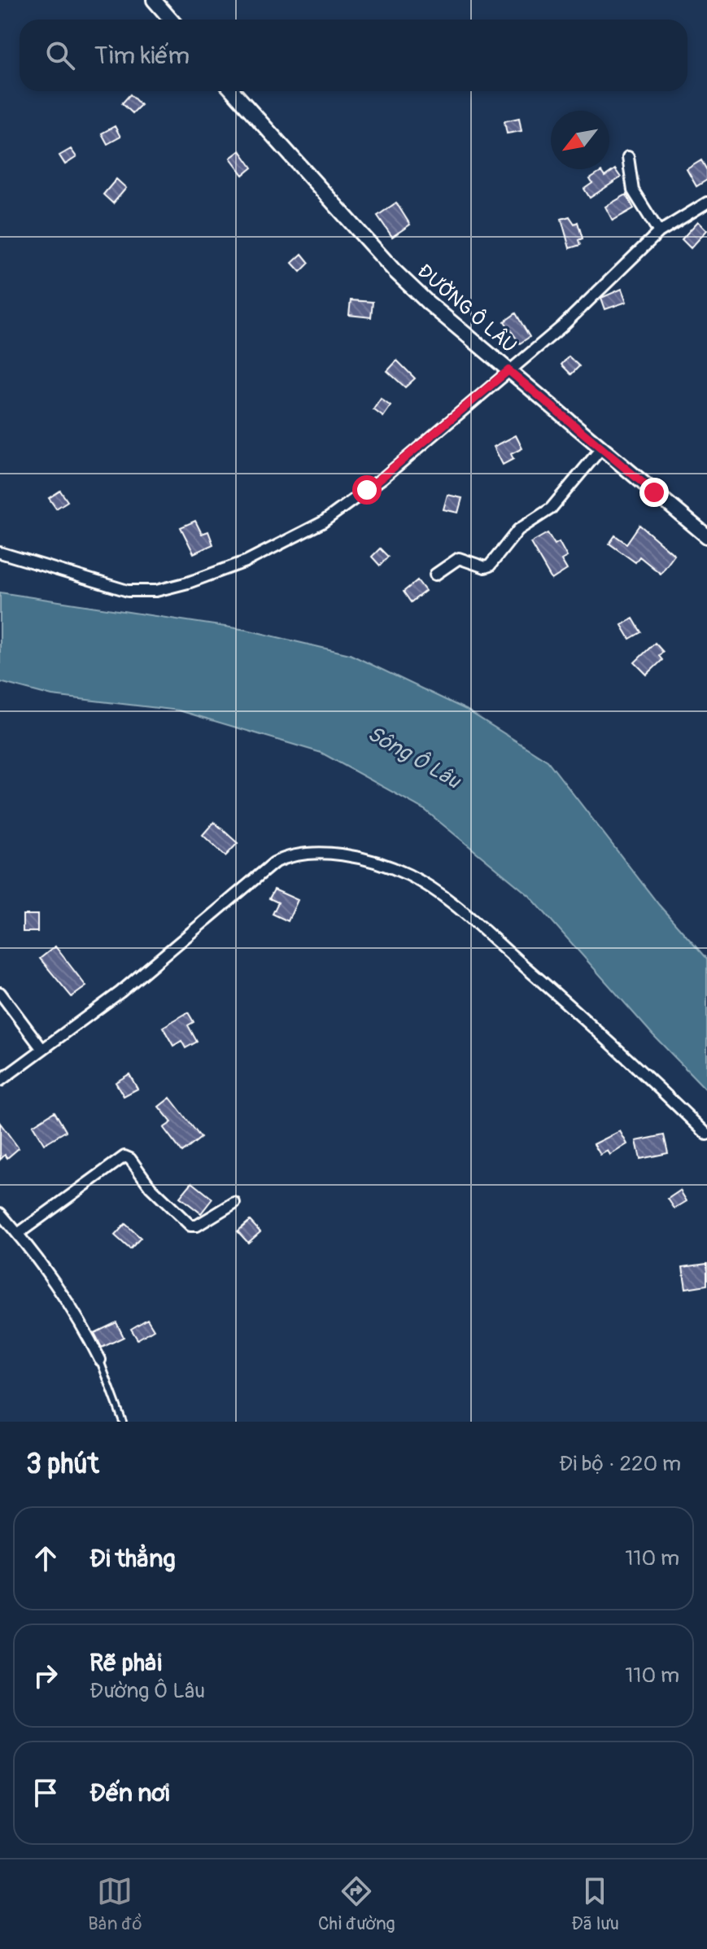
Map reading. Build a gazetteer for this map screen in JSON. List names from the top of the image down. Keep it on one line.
{"streets":{"main road":["ĐƯỜNG Ô LÂU"]},"water":["Sông Ô Lâu"],"north":"bottom left","page":{"search":"Tìm kiếm","heading":["3 phút","Đi bộ · 220 m"],"list":[["Đi thẳng","110 m"],["Rẽ phải","Đường Ô Lâu","110 m"],"Đến nơi"],"nav":["Bản đồ","Chỉ đường","Đã lưu"]}}
